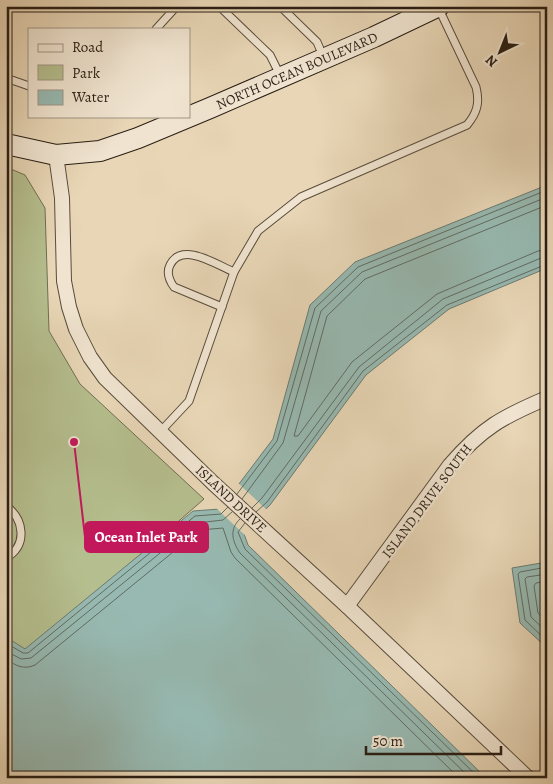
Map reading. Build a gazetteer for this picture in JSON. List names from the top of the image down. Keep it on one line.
{"streets":{"main road":["NORTH OCEAN BOULEVARD"],"street":["ISLAND DRIVE","ISLAND DRIVE SOUTH"]},"crossings":[["NORTH OCEAN BOULEVARD","ISLAND DRIVE"],["ISLAND DRIVE","ISLAND DRIVE SOUTH"]],"places":["Ocean Inlet Park"],"legend":["Road","Park","Water"],"scale_bar":"50 m","north":"bottom left"}
